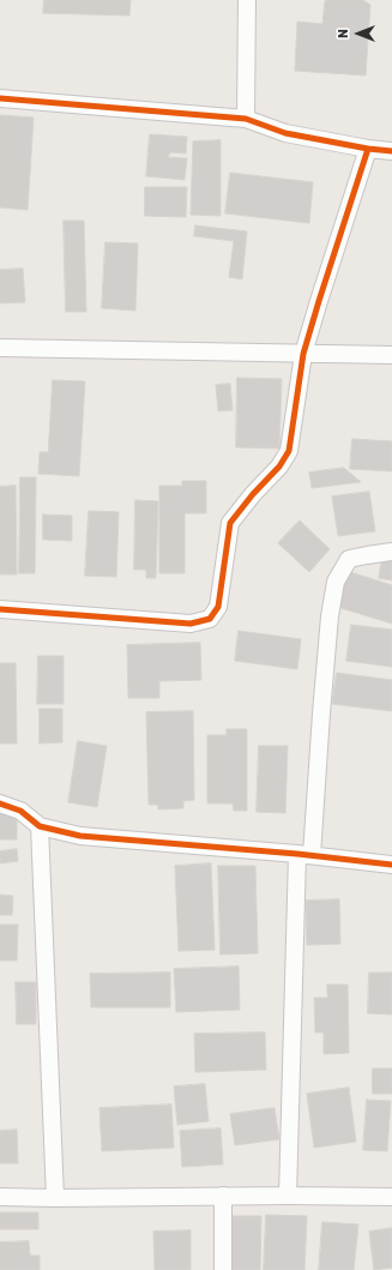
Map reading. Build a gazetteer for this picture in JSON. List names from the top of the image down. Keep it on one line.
{"north":"left"}
